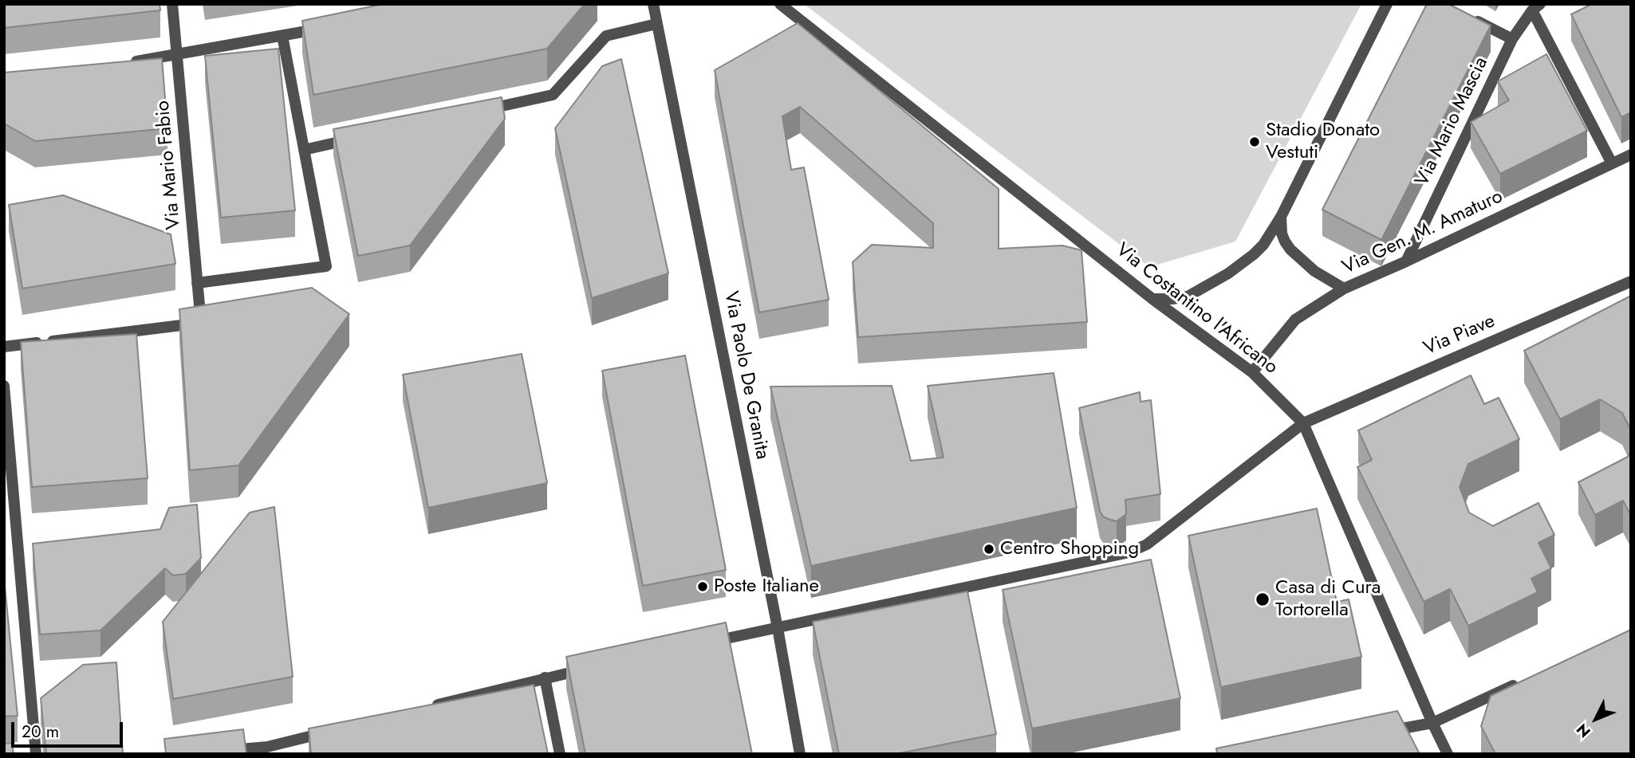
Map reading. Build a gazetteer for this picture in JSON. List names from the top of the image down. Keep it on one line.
{"streets":{"street":["Via Mario Mascia","Via Mario Fabio","Via Gen. M. Amaturo","Via Costantino l'Africano","Via Piave","Via Paolo De Granita"]},"crossings":[["Via Mario Mascia","Via Gen. M. Amaturo"],["Via Gen. M. Amaturo","Via Costantino l'Africano"],["Via Costantino l'Africano","Via Piave"],["Via Piave","Via Paolo De Granita"]],"places":["Stadio Donato Vestuti","Centro Shopping","Poste Italiane","Casa di Cura Tortorella"],"scale_bar":"20 m","north":"bottom left"}
